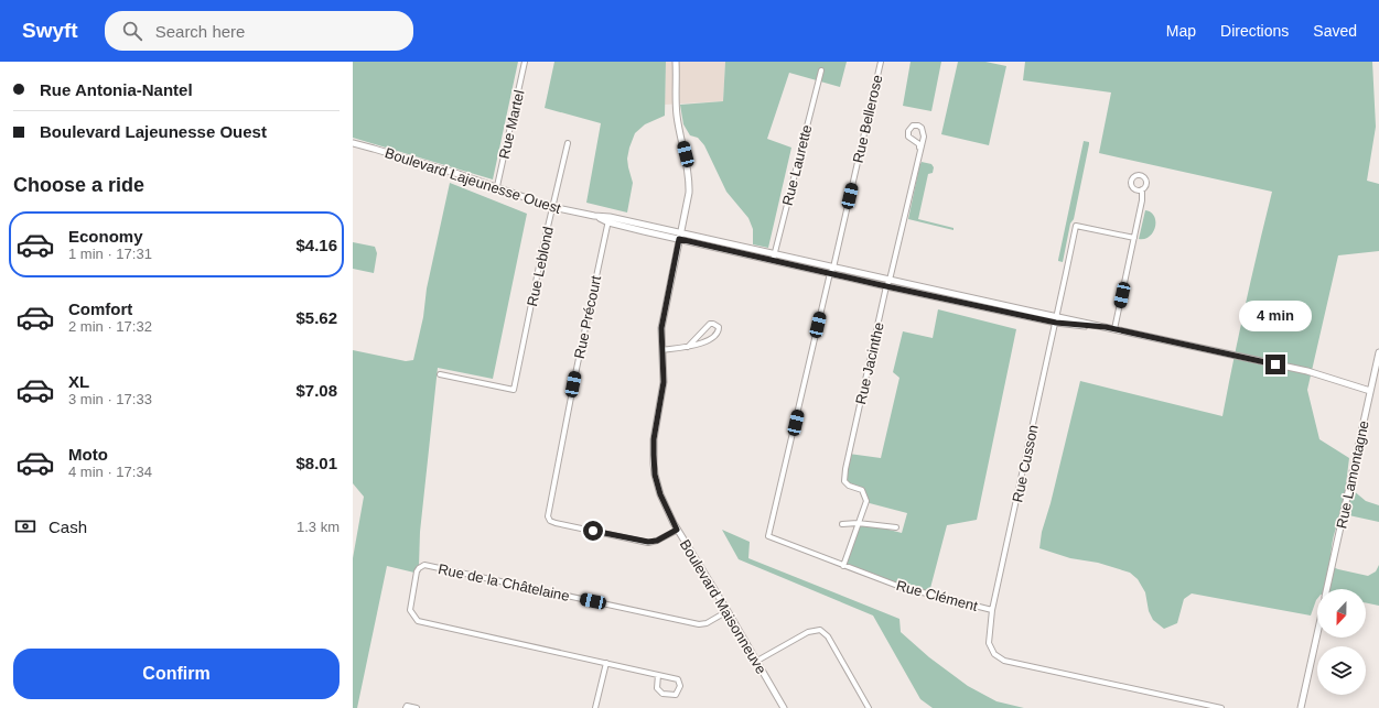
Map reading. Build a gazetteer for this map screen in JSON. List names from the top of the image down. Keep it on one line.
{"streets":{"street":["Rue Bellerose","Rue Martel","Rue Laurette","Boulevard Lajeunesse Ouest","Rue Leblond","Rue Précourt","Rue Jacinthe","Rue Cusson","Rue Lamontagne","Rue de la Châtelaine","Rue Clément","Boulevard Maisonneuve"]},"crossings":[["Rue Bellerose","Boulevard Lajeunesse Ouest"],["Rue Bellerose","Rue Clément"],["Rue Martel","Boulevard Lajeunesse Ouest"],["Rue Laurette","Boulevard Lajeunesse Ouest"],["Boulevard Lajeunesse Ouest","Rue Leblond"],["Boulevard Lajeunesse Ouest","Rue Précourt"],["Boulevard Lajeunesse Ouest","Rue Jacinthe"],["Boulevard Lajeunesse Ouest","Rue Cusson"],["Boulevard Lajeunesse Ouest","Rue Lamontagne"],["Boulevard Lajeunesse Ouest","Boulevard Maisonneuve"],["Rue Précourt","Boulevard Maisonneuve"],["Rue Jacinthe","Rue Clément"],["Rue Cusson","Rue Clément"],["Rue de la Châtelaine","Boulevard Maisonneuve"]],"north":"bottom","page":{"header":"Swyft","search":"Search here","nav":["Map","Directions","Saved"],"banner":["Rue Antonia-Nantel","Boulevard Lajeunesse Ouest"],"heading":"Choose a ride","list":[{"name":"Economy","note":"1 min · 17:31","value":"$4.16"},{"name":"Comfort","note":"2 min · 17:32","value":"$5.62"},{"name":"XL","note":"3 min · 17:33","value":"$7.08"},{"name":"Moto","note":"4 min · 17:34","value":"$8.01"}],"bubble":"4 min","pay":["Cash","1.3 km"],"buttons":"Confirm"}}
